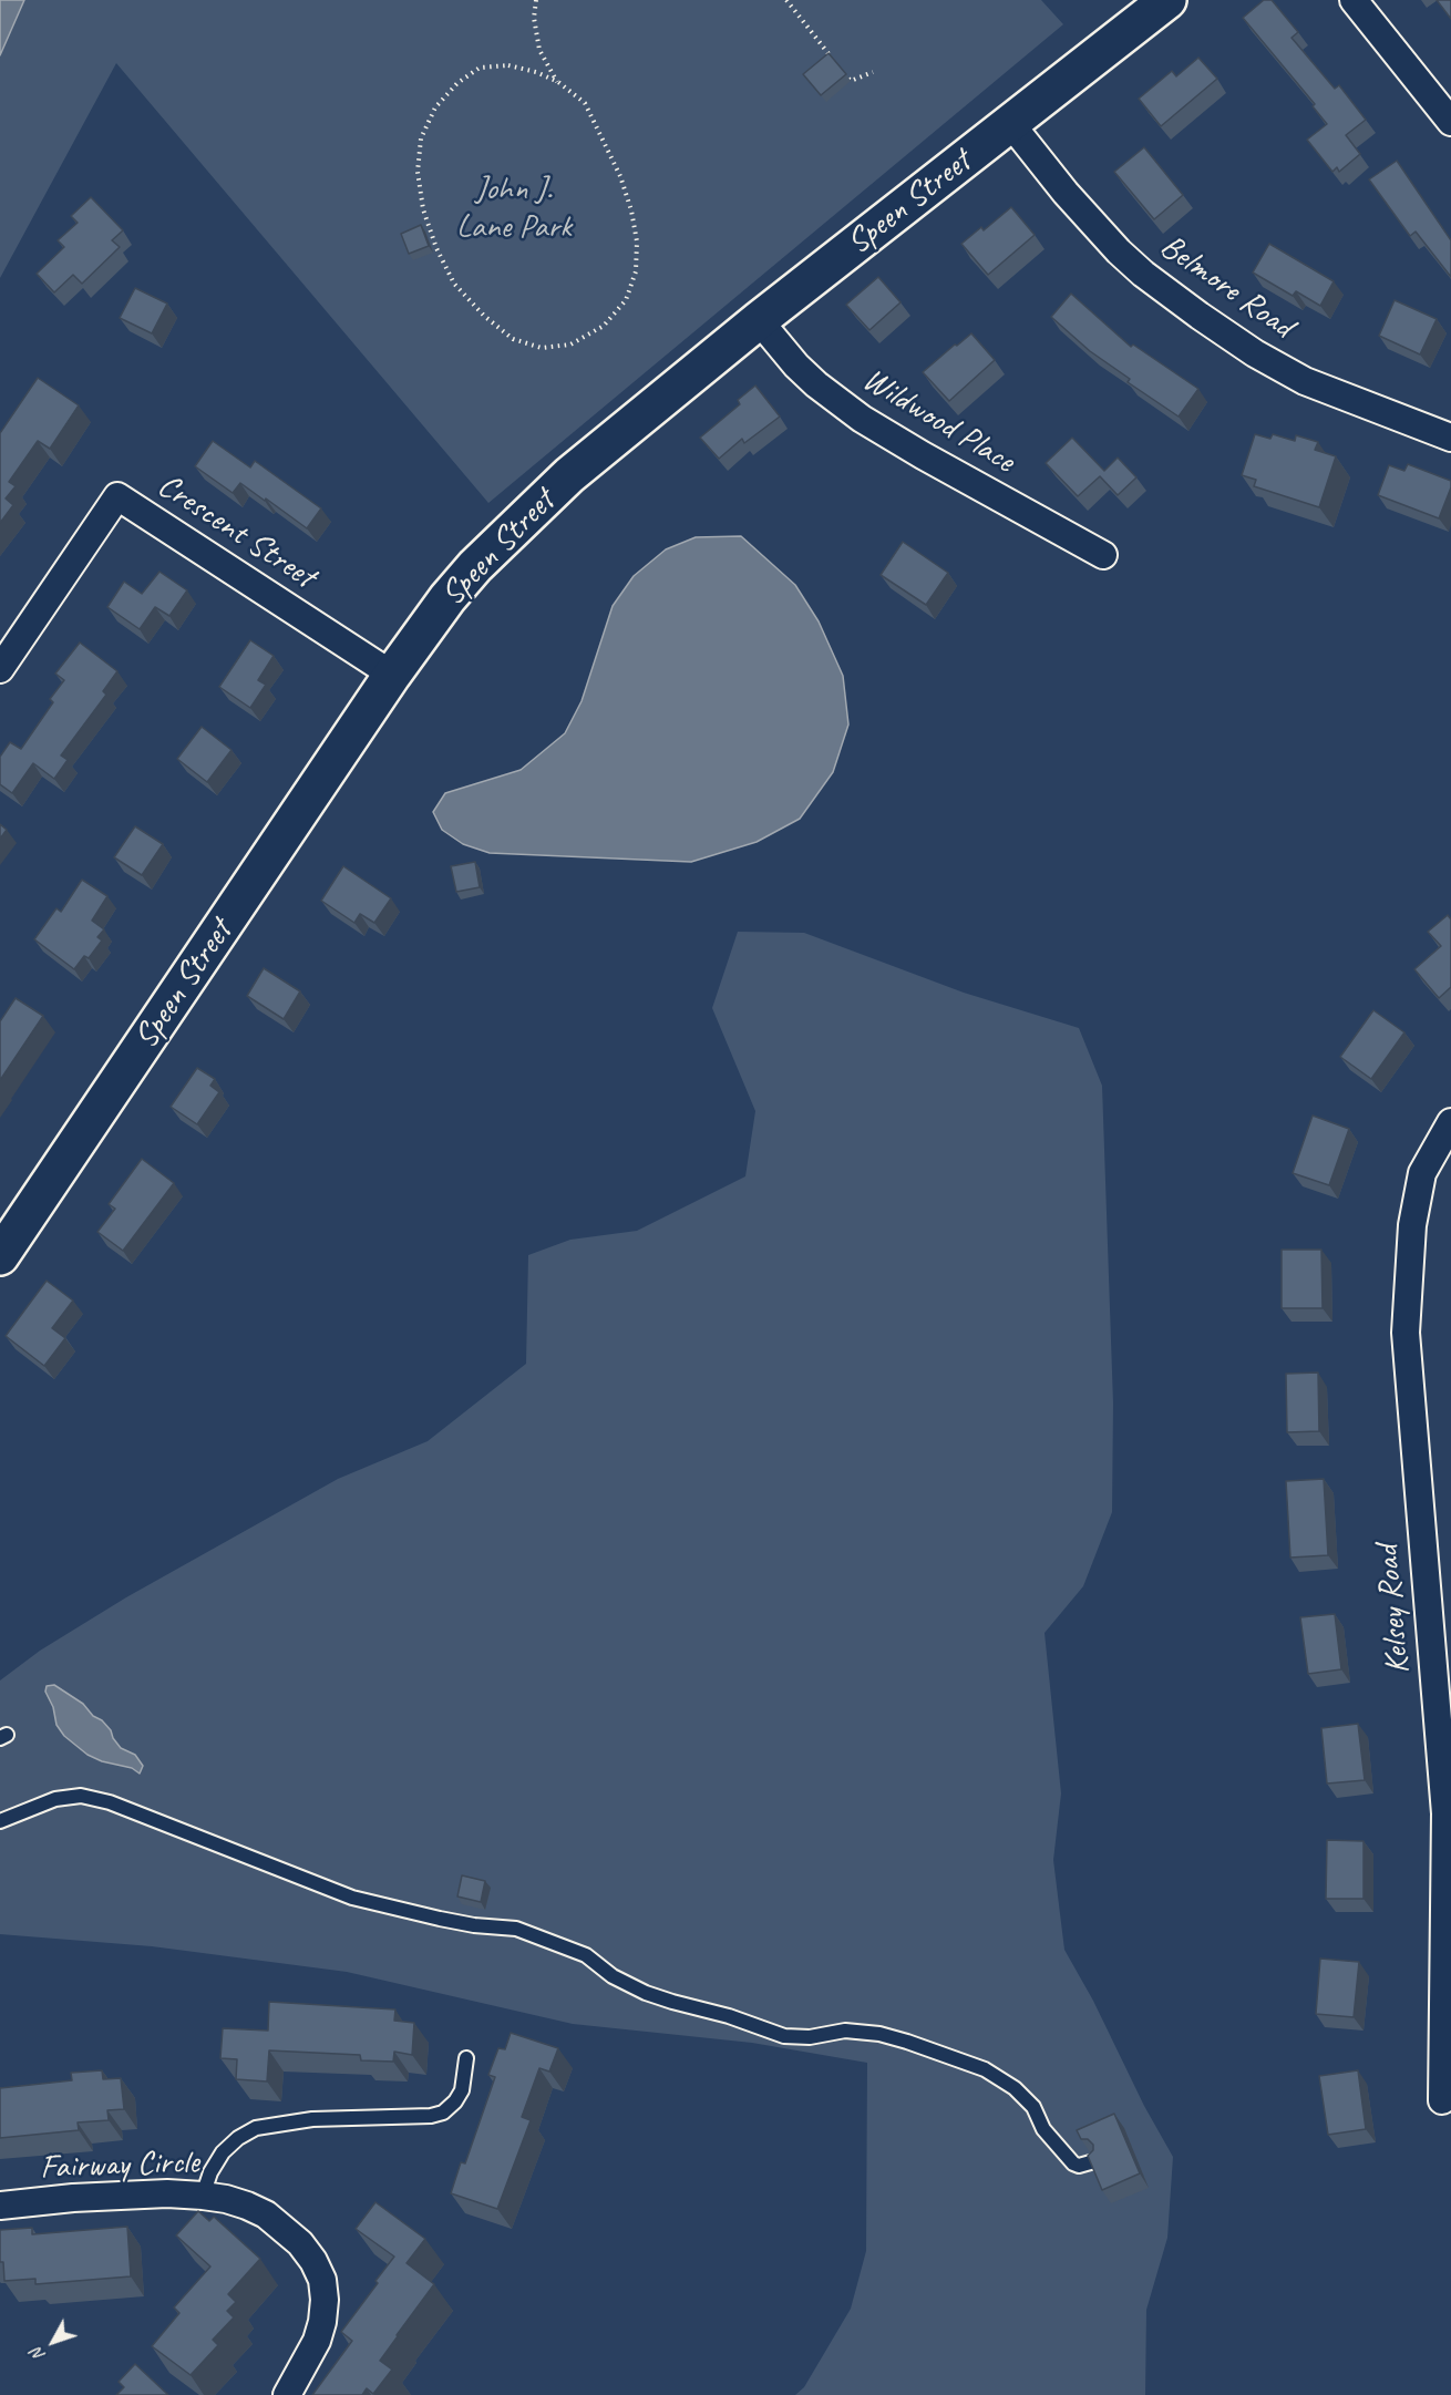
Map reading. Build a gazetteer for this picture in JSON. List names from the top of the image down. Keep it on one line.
{"streets":{"street":["Speen Street","Belmore Road","Wildwood Place","Crescent Street","Kelsey Road","Fairway Circle"]},"crossings":[["Speen Street","Belmore Road"],["Speen Street","Wildwood Place"],["Speen Street","Crescent Street"]],"parks":["John J. Lane Park"],"north":"bottom left"}
